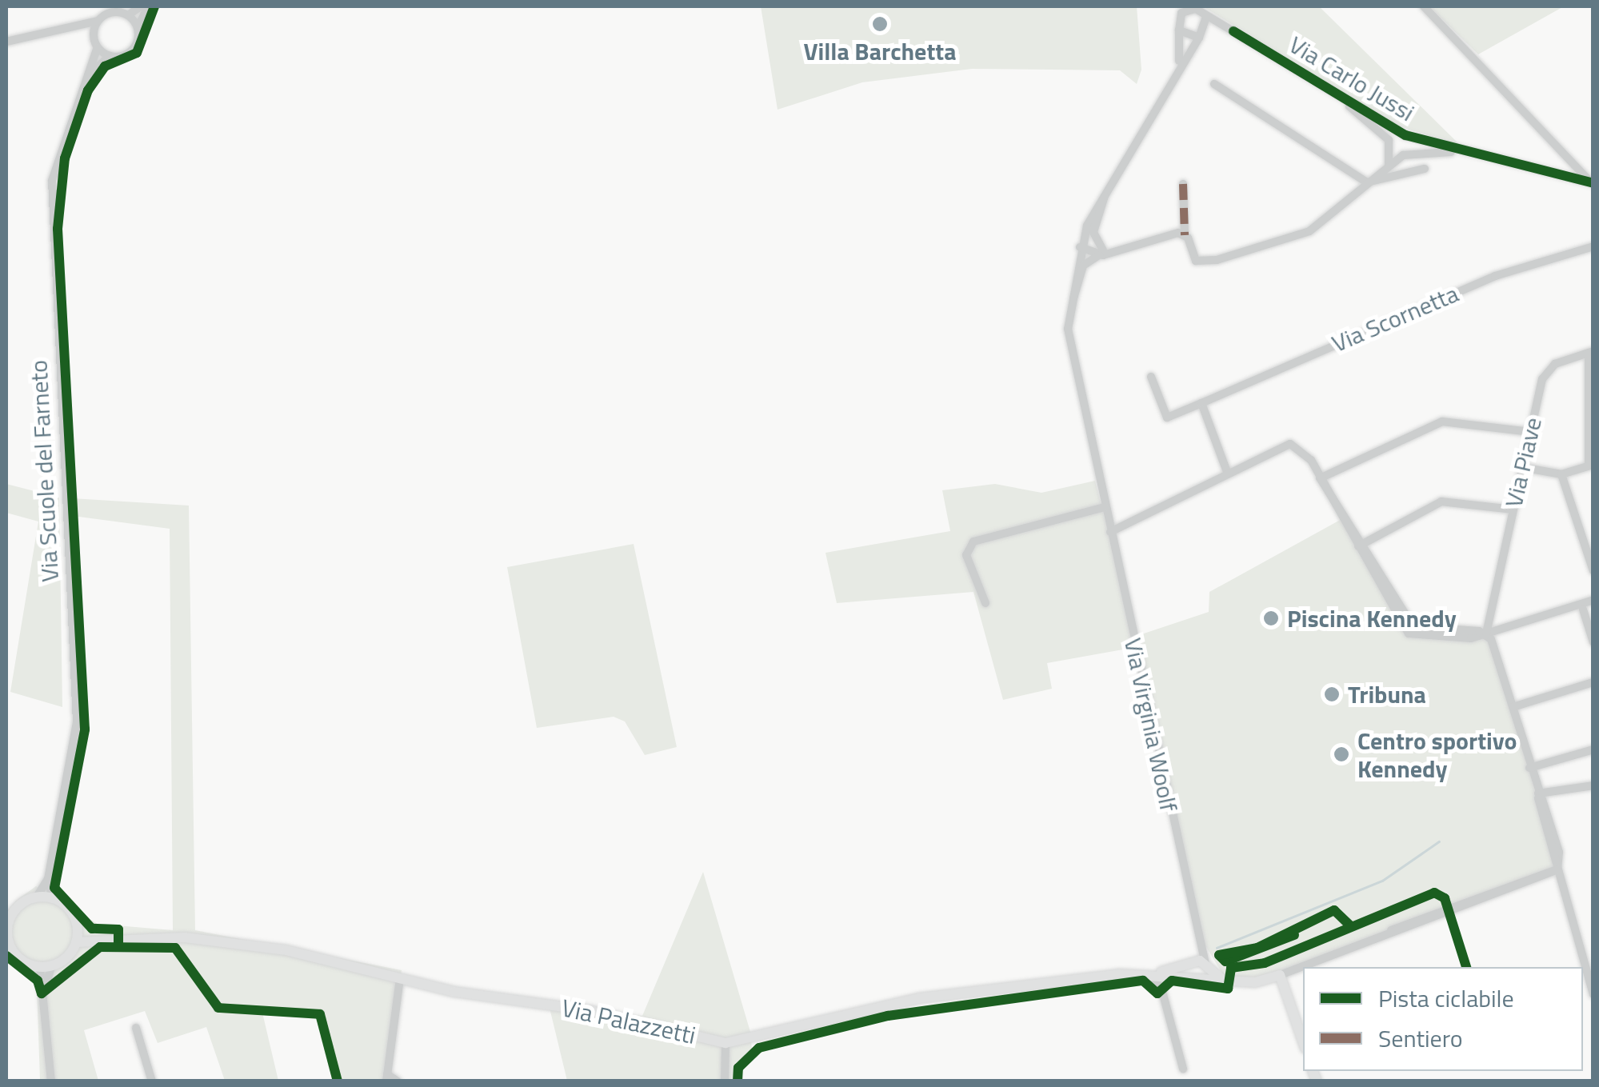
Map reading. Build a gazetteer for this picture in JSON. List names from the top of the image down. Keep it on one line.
{"streets":{"main road":["Via Palazzetti"],"street":["Via Carlo Jussi","Via Scornetta","Via Piave","Via Scuole del Farneto","Via Virginia Woolf"]},"crossings":[["Via Carlo Jussi","Via Virginia Woolf"],["Via Scuole del Farneto","Via Palazzetti"],["Via Virginia Woolf","Via Palazzetti"]],"places":["Villa Barchetta","Piscina Kennedy","Tribuna","Centro sportivo Kennedy"],"legend":["Pista ciclabile","Sentiero"]}
